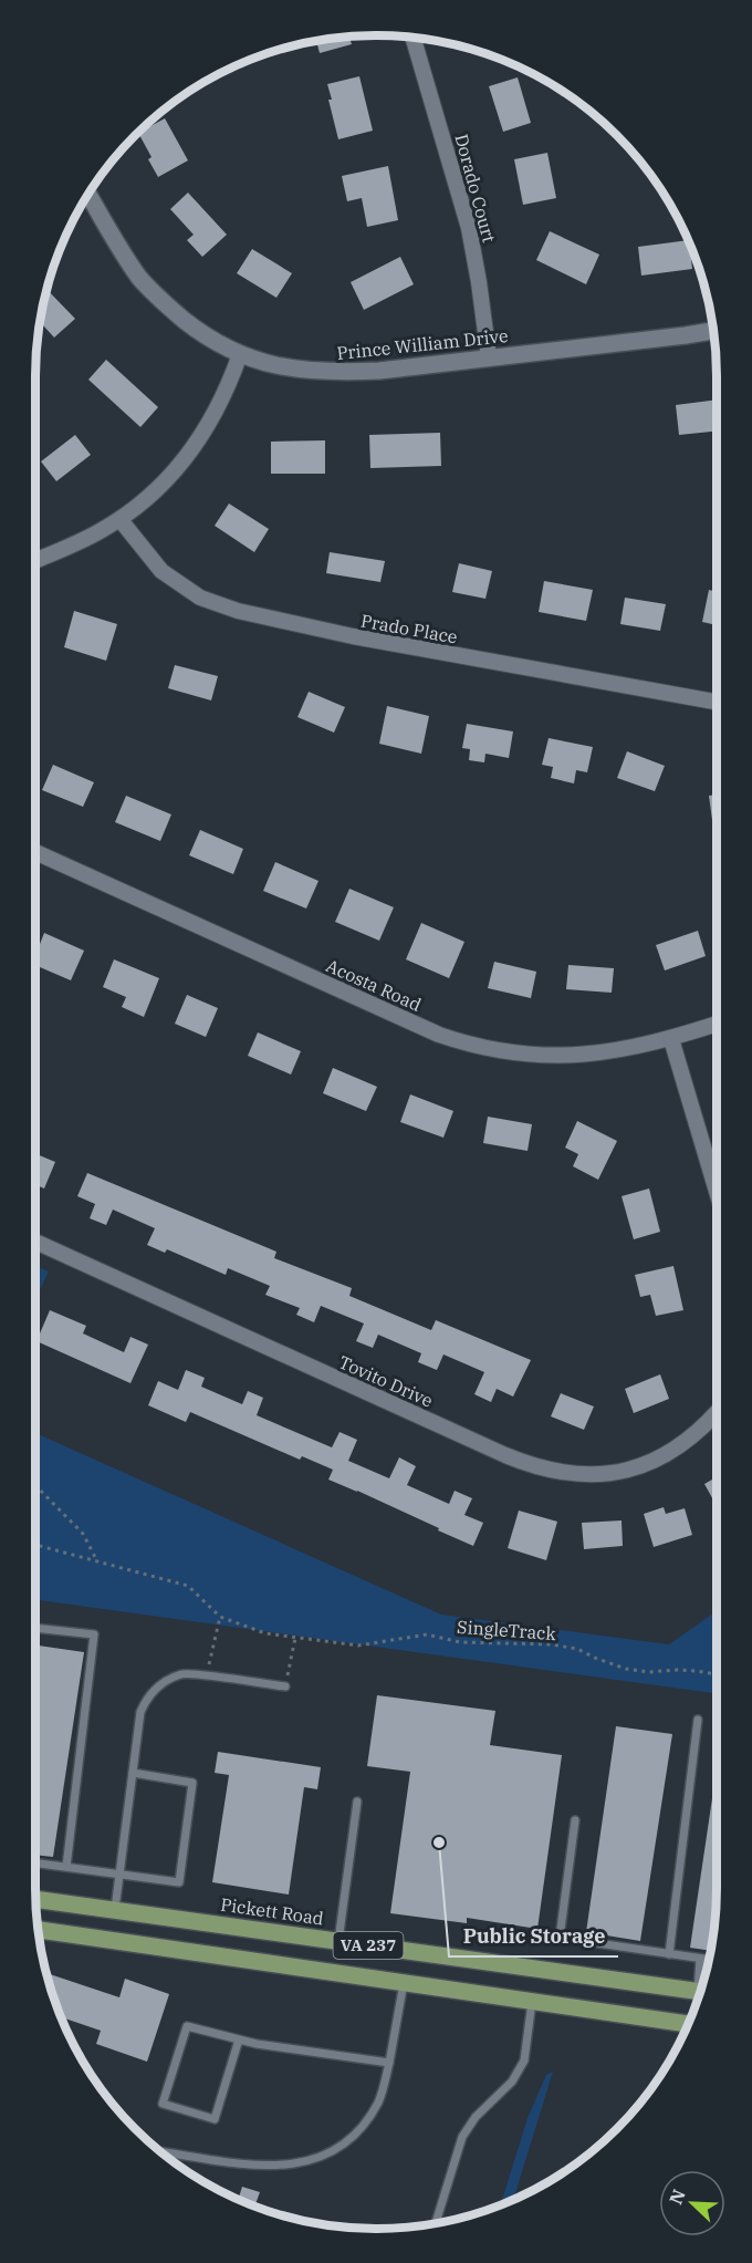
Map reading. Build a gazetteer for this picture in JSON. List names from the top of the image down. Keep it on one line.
{"streets":{"main road":["Pickett Road","VA 237"],"street":["Dorado Court","Prince William Drive","Prado Place","Acosta Road","Tovito Drive"],"path":["SingleTrack"]},"crossings":[["Dorado Court","Prince William Drive"]],"places":["Public Storage"],"north":"top left"}
